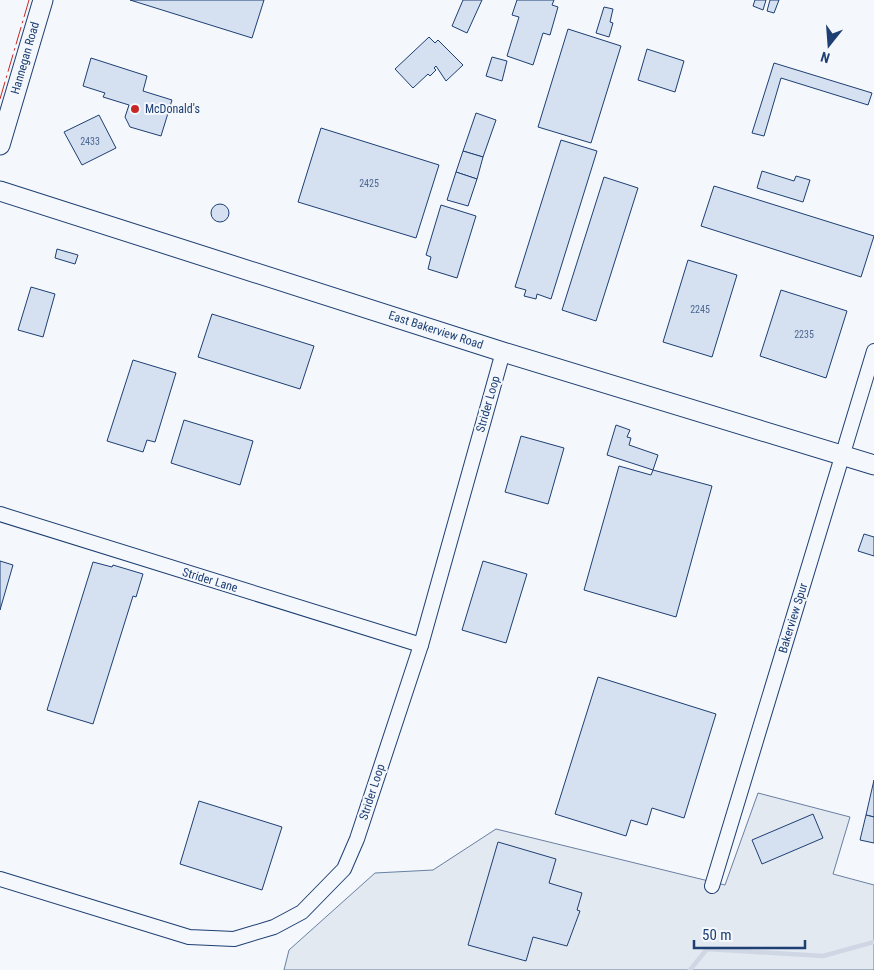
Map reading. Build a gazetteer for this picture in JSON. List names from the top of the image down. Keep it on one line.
{"streets":{"main road":["Hannegan Road","East Bakerview Road"],"street":["Strider Loop","Strider Lane","Bakerview Spur"]},"crossings":[["East Bakerview Road","Strider Loop"],["East Bakerview Road","Bakerview Spur"],["Strider Loop","Strider Lane"]],"places":["McDonald's"],"house_numbers":["2433","2425","2245","2235"],"scale_bar":"50 m","north":"bottom"}
